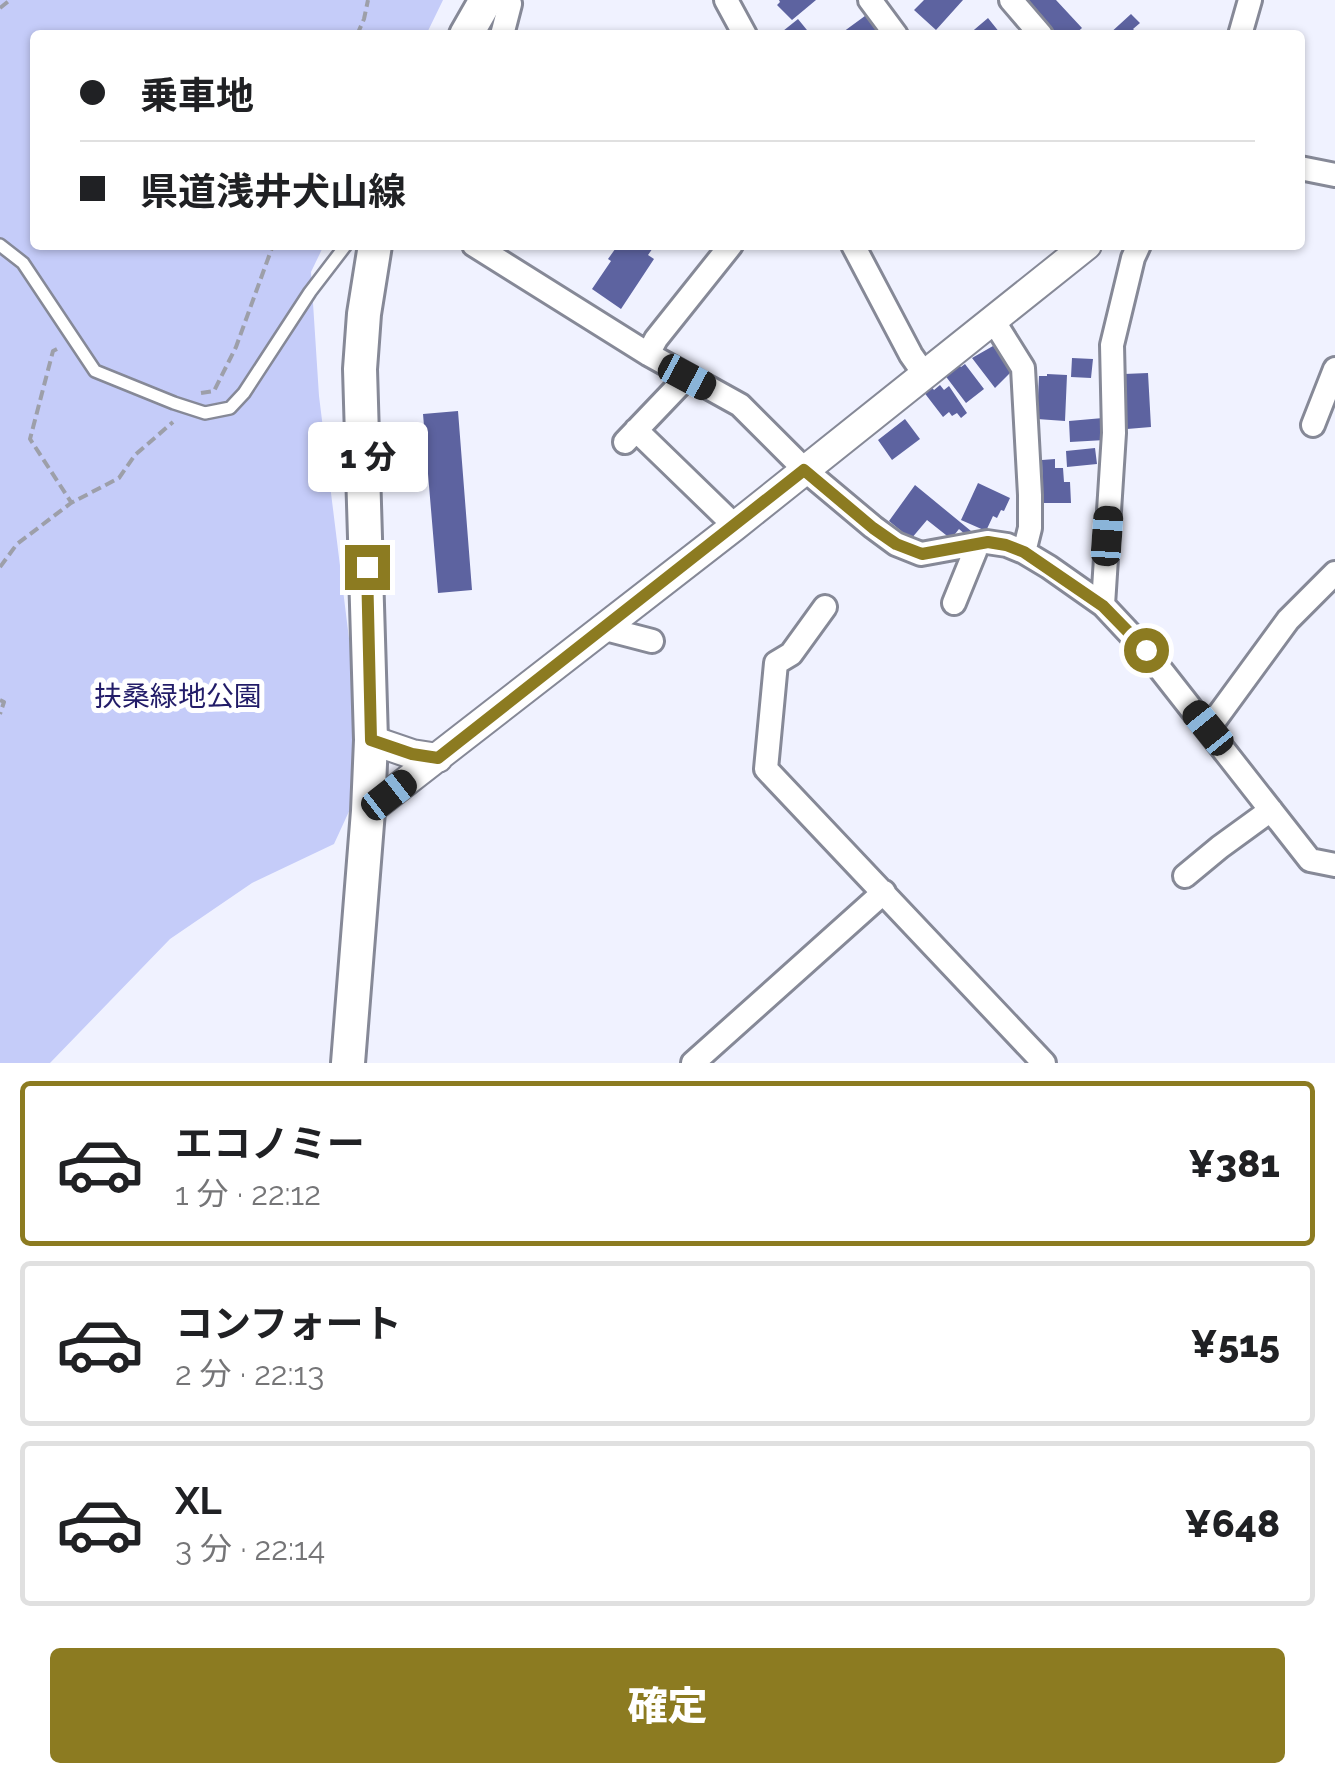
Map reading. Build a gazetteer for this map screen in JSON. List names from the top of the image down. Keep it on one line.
{"parks":["扶桑緑地公園"],"page":{"banner":["乗車地","県道浅井犬山線"],"bubble":"1 分","list":[{"name":"エコノミー","note":"1 分 · 22:12","value":"¥381"},{"name":"コンフォート","note":"2 分 · 22:13","value":"¥515"},{"name":"XL","note":"3 分 · 22:14","value":"¥648"}],"buttons":"確定"}}
